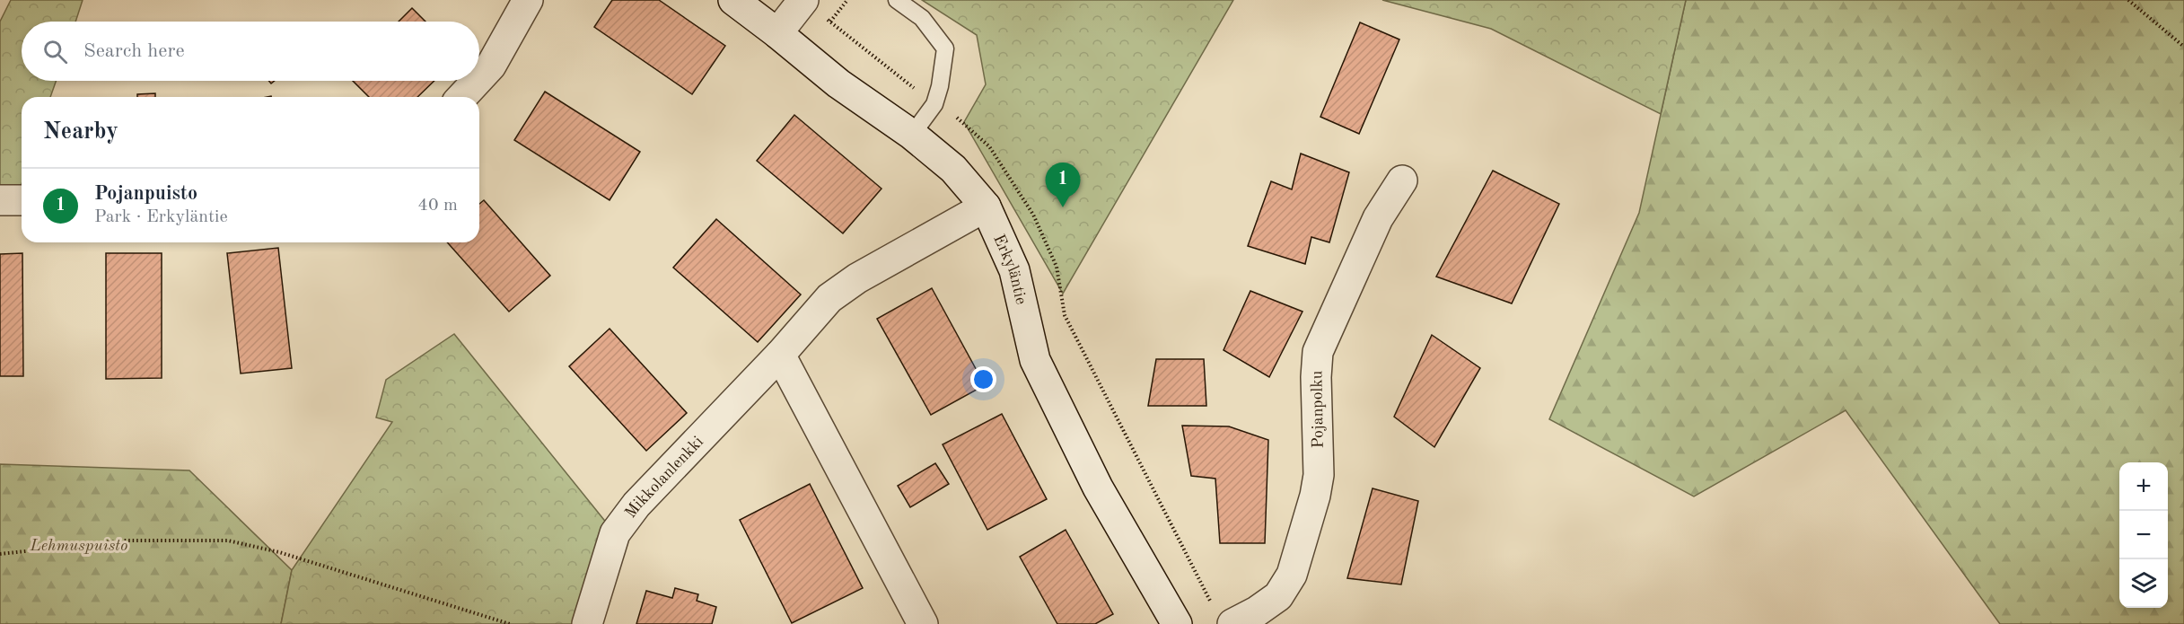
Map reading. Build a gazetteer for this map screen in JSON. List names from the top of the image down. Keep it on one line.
{"streets":{"street":["Erkyläntie","Pojanpolku","Mikkolanlenkki"]},"crossings":[["Erkyläntie","Mikkolanlenkki"]],"parks":["Lehmuspuisto"],"page":{"search":"Search here","heading":"Nearby","pins":"1","list":[{"mark":"1","name":"Pojanpuisto","note":"Park · Erkyläntie","value":"40 m"}],"map_buttons":["+","−"]}}
